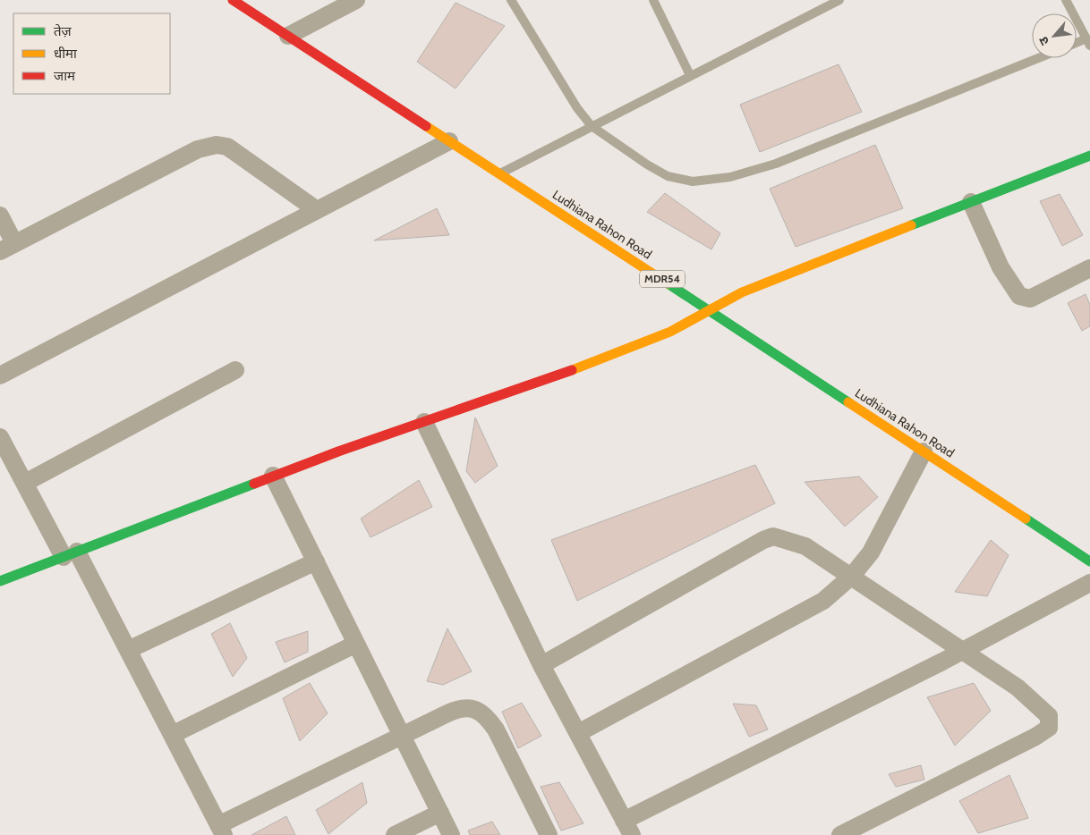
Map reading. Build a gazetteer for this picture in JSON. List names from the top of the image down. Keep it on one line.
{"streets":{"street":["Ludhiana Rahon Road","MDR54"]},"legend":["तेज़","धीमा","जाम"],"north":"bottom left"}
